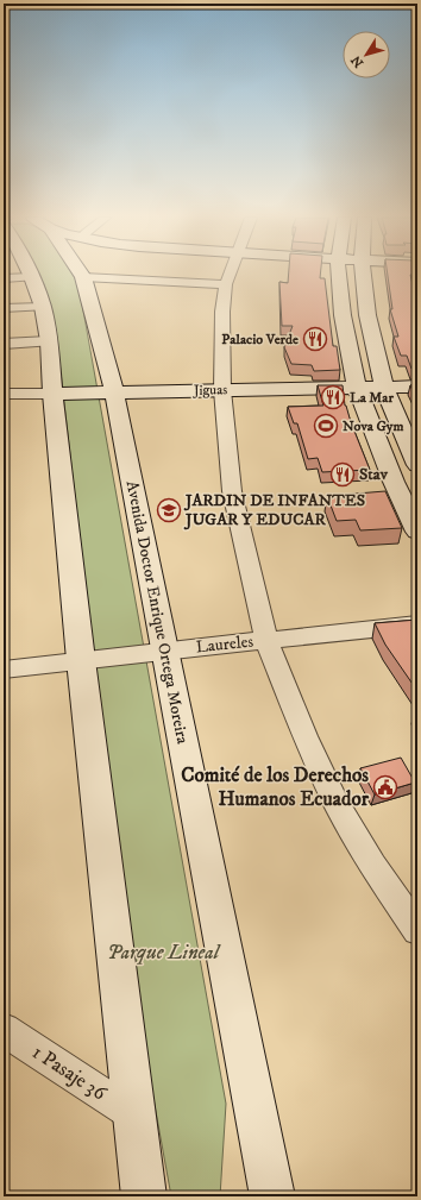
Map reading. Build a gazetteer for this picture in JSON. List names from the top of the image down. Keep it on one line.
{"streets":{"main road":["Jiguas","Avenida Doctor Enrique Ortega Moreira"],"street":["Laureles","1 Pasaje 36"]},"crossings":[["Jiguas","Avenida Doctor Enrique Ortega Moreira"],["Avenida Doctor Enrique Ortega Moreira","Laureles"],["Avenida Doctor Enrique Ortega Moreira","1 Pasaje 36"]],"parks":["Parque Lineal"],"places":{"restaurant":["Palacio Verde","La Mar","Stav"],"sports":["Nova Gym"],"school or university":["JARDIN DE INFANTES JUGAR Y EDUCAR"],"public building":["Comité de los Derechos Humanos Ecuador"]},"north":"bottom left"}
